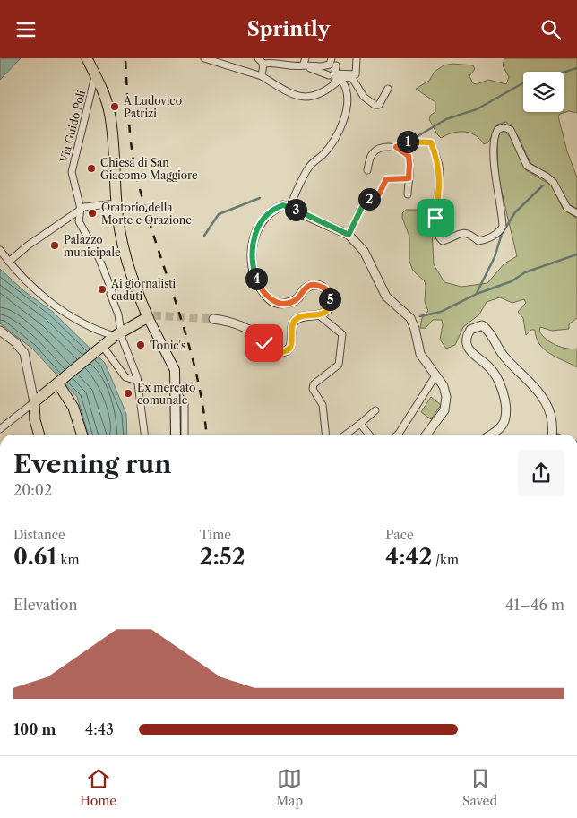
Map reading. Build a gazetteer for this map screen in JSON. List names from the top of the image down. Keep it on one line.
{"streets":{"street":["Via Guido Poli"]},"places":["A Ludovico Patrizi","Chiesa di San Giacomo Maggiore","Oratorio della Morte e Orazione","Palazzo municipale","Ai giornalisti caduti","Tonic's","Ex mercato comunale"],"page":{"header":"Sprintly","pins":["1","2","3","4","5"],"heading":["Evening run","20:02"],"stats":[["Distance","0.61 km"],["Time","2:52"],["Pace","4:42 /km"]],"chart":["Elevation","41–46 m"],"list":[{"name":"100 m","note":"4:43"}],"tabs":["Home","Map","Saved"]}}
